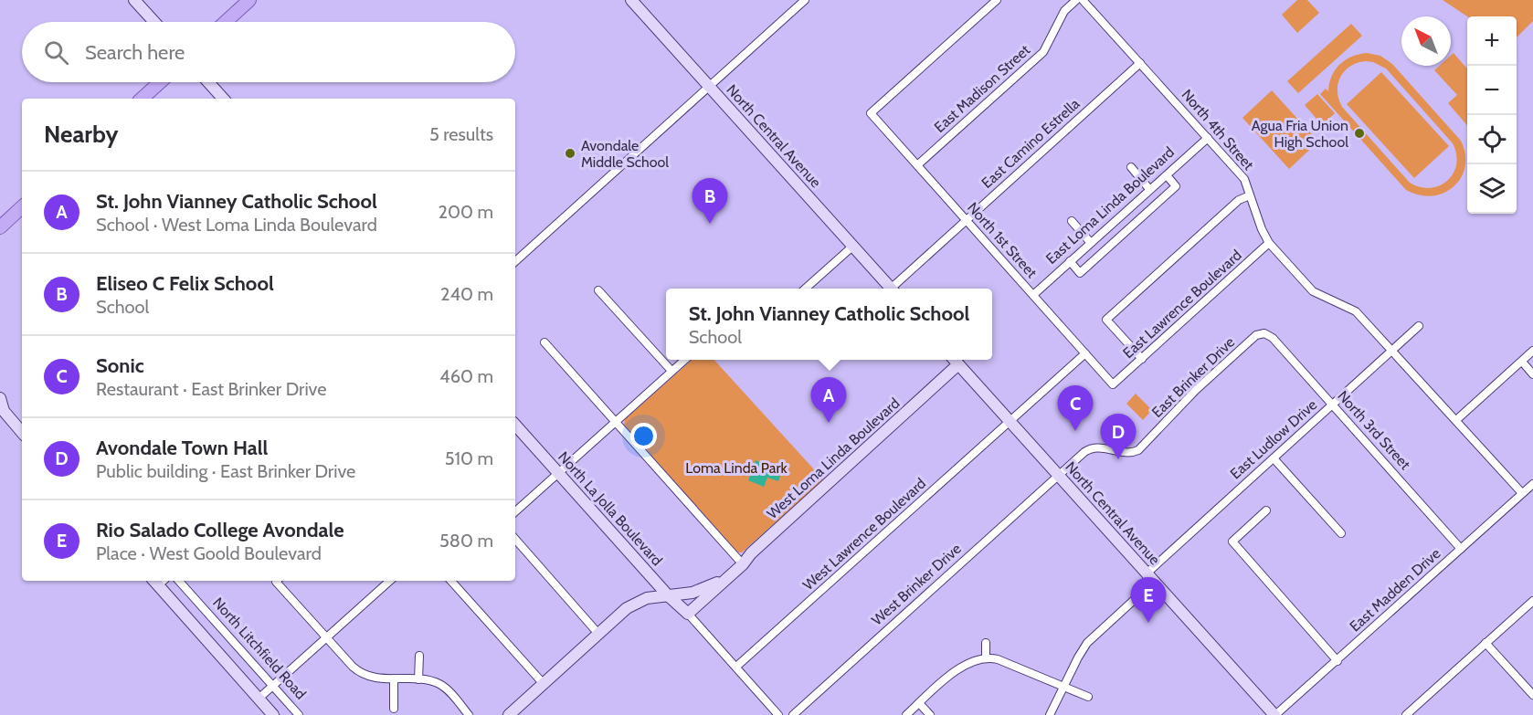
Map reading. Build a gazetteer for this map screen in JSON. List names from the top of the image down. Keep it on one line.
{"streets":{"street":["East Madison Street","North 4th Street","North Central Avenue","East Camino Estrella","East Loma Linda Boulevard","North 1st Street","East Lawrence Boulevard","East Brinker Drive","North 3rd Street","East Ludlow Drive","West Loma Linda Boulevard","North La Jolla Boulevard","West Lawrence Boulevard","West Brinker Drive","East Madden Drive","North Litchfield Road"]},"crossings":[["East Madison Street","North 1st Street"],["North 4th Street","East Camino Estrella"],["North 4th Street","East Loma Linda Boulevard"],["North 4th Street","East Lawrence Boulevard"],["North 4th Street","East Ludlow Drive"],["North 4th Street","East Madden Drive"],["North Central Avenue","East Brinker Drive"],["North Central Avenue","East Ludlow Drive"],["North Central Avenue","West Loma Linda Boulevard"],["North Central Avenue","West Lawrence Boulevard"],["North Central Avenue","West Brinker Drive"],["North Central Avenue","East Madden Drive"],["East Camino Estrella","North 1st Street"],["East Loma Linda Boulevard","North 1st Street"],["North 1st Street","East Lawrence Boulevard"],["East Brinker Drive","North 3rd Street"],["East Brinker Drive","West Brinker Drive"],["North 3rd Street","East Ludlow Drive"],["North 3rd Street","East Madden Drive"],["West Loma Linda Boulevard","North La Jolla Boulevard"]],"parks":["Loma Linda Park"],"places":["Agua Fria Union High School","Avondale Middle School"],"north":"top left","page":{"map_buttons":["+","−"],"search":"Search here","heading":["Nearby","5 results"],"list":[{"mark":"A","name":"St. John Vianney Catholic School","note":"School · West Loma Linda Boulevard","value":"200 m"},{"mark":"B","name":"Eliseo C Felix School","note":"School","value":"240 m"},{"mark":"C","name":"Sonic","note":"Restaurant · East Brinker Drive","value":"460 m"},{"mark":"D","name":"Avondale Town Hall","note":"Public building · East Brinker Drive","value":"510 m"},{"mark":"E","name":"Rio Salado College Avondale","note":"Place · West Goold Boulevard","value":"580 m"}],"pins":["B","A","C","D","E"],"popup":["St. John Vianney Catholic School","School"]}}
